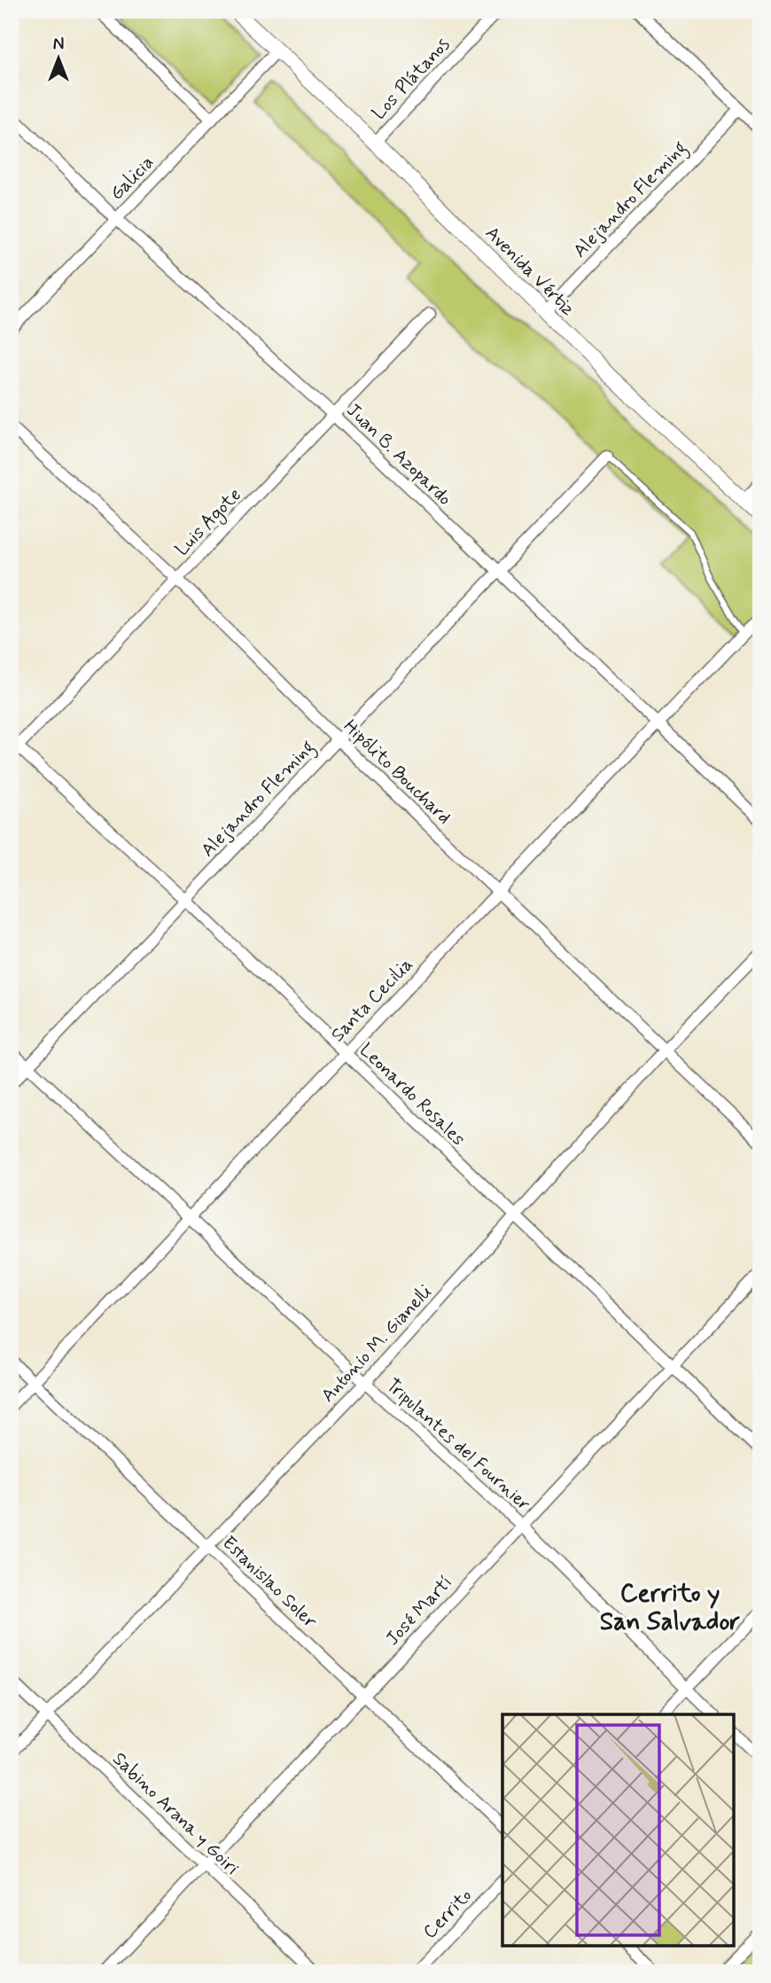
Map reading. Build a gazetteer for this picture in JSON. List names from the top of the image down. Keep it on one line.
{"streets":{"street":["Los Plátanos","Galicia","Alejandro Fleming","Avenida Vértiz","Juan B. Azopardo","Luis Agote","Hipólito Bouchard","Santa Cecilia","Leonardo Rosales","Antonio M. Gianelli","Tripulantes del Fournier","Estanislao Soler","José Martí","Sabino Arana y Goiri","Cerrito"]},"crossings":[["Los Plátanos","Avenida Vértiz"],["Galicia","Avenida Vértiz"],["Galicia","Juan B. Azopardo"],["Alejandro Fleming","Avenida Vértiz"],["Alejandro Fleming","Juan B. Azopardo"],["Alejandro Fleming","Hipólito Bouchard"],["Alejandro Fleming","Leonardo Rosales"],["Alejandro Fleming","Tripulantes del Fournier"],["Juan B. Azopardo","Luis Agote"],["Juan B. Azopardo","Santa Cecilia"],["Luis Agote","Hipólito Bouchard"],["Luis Agote","Leonardo Rosales"],["Hipólito Bouchard","Santa Cecilia"],["Hipólito Bouchard","Antonio M. Gianelli"],["Santa Cecilia","Leonardo Rosales"],["Santa Cecilia","Tripulantes del Fournier"],["Santa Cecilia","Estanislao Soler"],["Leonardo Rosales","Antonio M. Gianelli"],["Leonardo Rosales","José Martí"],["Antonio M. Gianelli","Tripulantes del Fournier"],["Antonio M. Gianelli","Estanislao Soler"],["Antonio M. Gianelli","Sabino Arana y Goiri"],["Tripulantes del Fournier","José Martí"],["Estanislao Soler","José Martí"],["José Martí","Sabino Arana y Goiri"]],"districts":["Cerrito y San Salvador"],"north":"top"}
